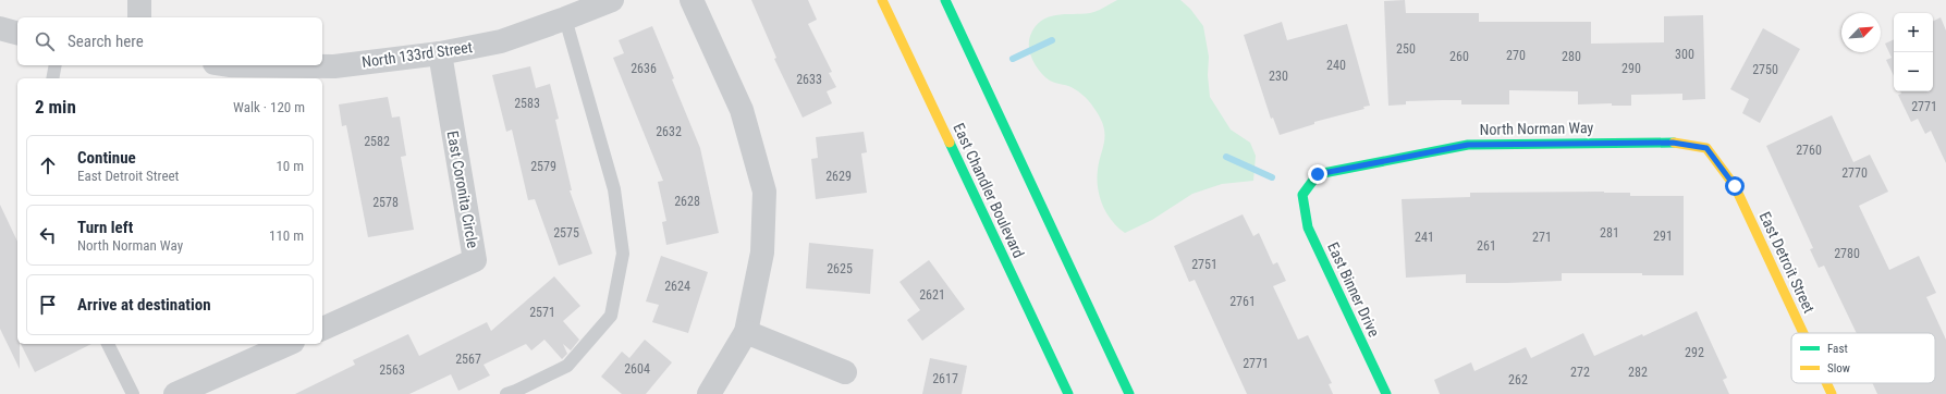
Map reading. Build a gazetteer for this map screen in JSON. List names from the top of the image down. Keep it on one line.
{"streets":{"street":["North 133rd Street","North Norman Way","East Coronita Circle","East Chandler Boulevard","East Detroit Street","East Binner Drive"]},"crossings":[["North 133rd Street","East Coronita Circle"],["North Norman Way","East Detroit Street"],["North Norman Way","East Binner Drive"]],"house_numbers":["250","300","270","260","280","240","2636","290","2750","230","2633","2583","2771","2632","2582","2760","2579","2770","2629","2628","2578","2575","281","291","241","271","261","2780","2751","2625","2624","2621","2761","2571","292","2567","2771","2604","2563","272","282","2617","262"],"legend":["Fast","Slow"],"north":"top right","page":{"map_buttons":["+","−"],"search":"Search here","heading":["2 min","Walk · 120 m"],"list":[["Continue","East Detroit Street","10 m"],["Turn left","North Norman Way","110 m"],"Arrive at destination"]}}
